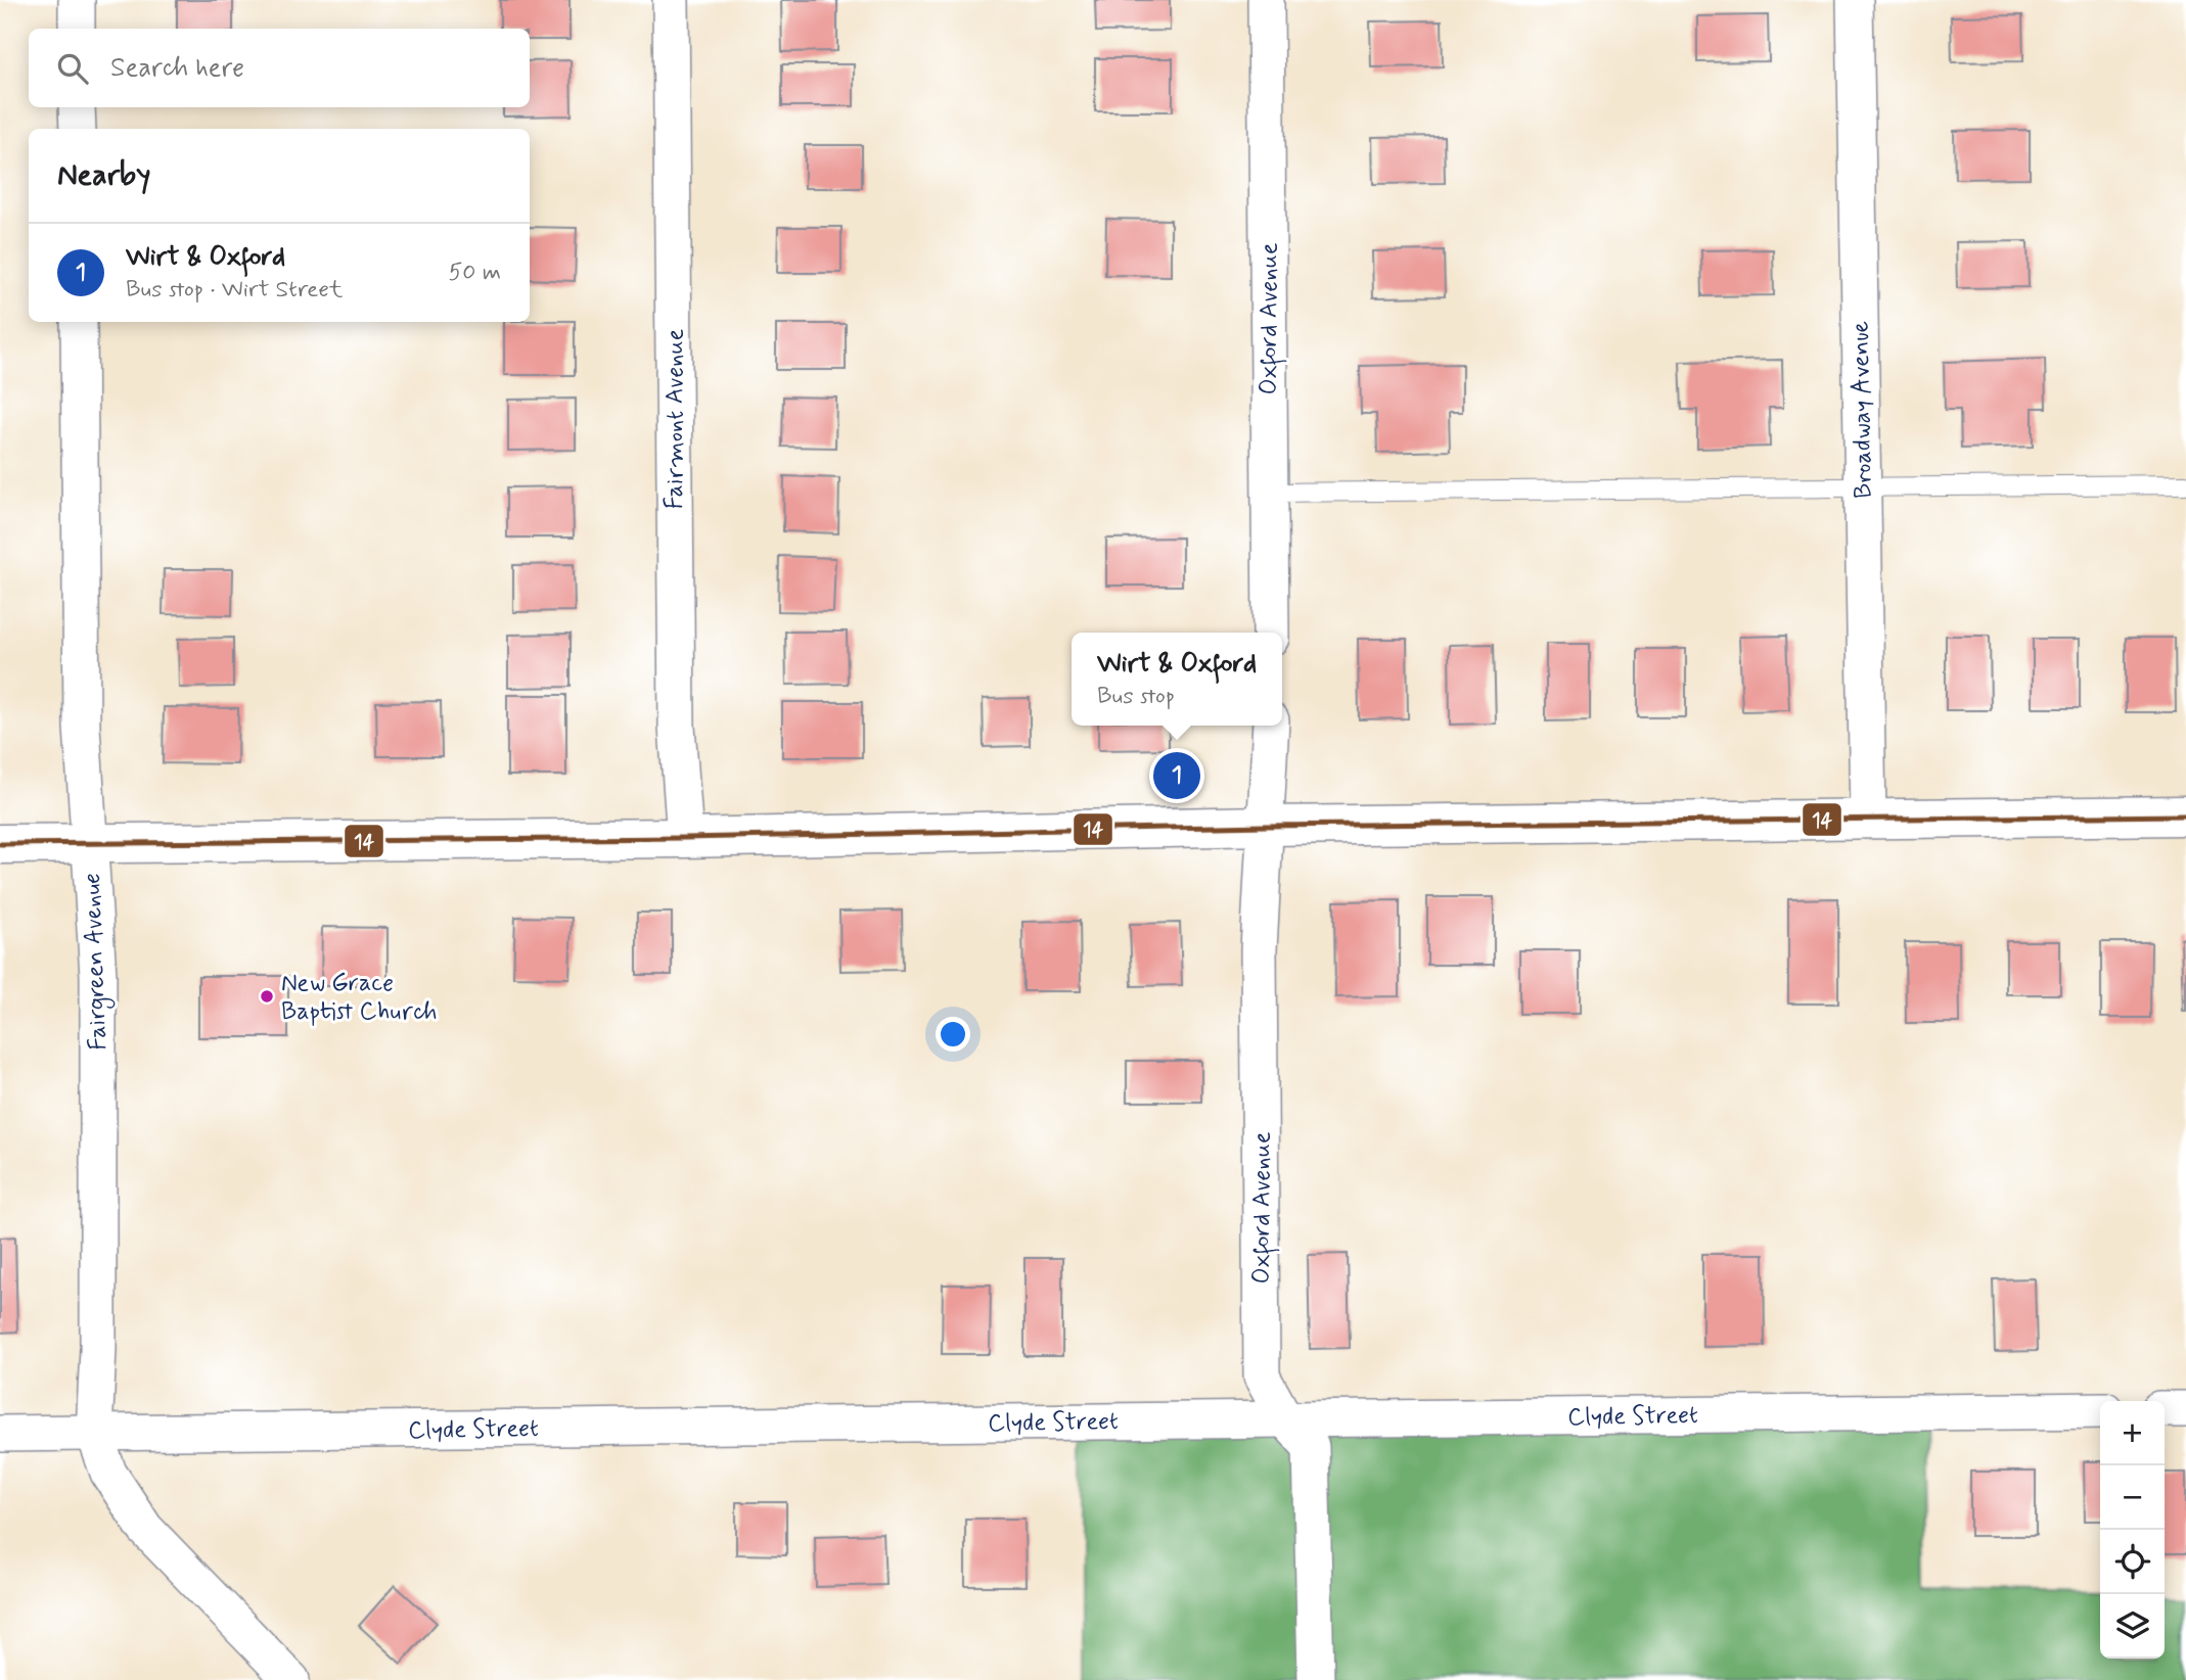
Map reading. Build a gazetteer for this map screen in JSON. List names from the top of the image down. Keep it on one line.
{"streets":{"street":["Oxford Avenue","Broadway Avenue","Fairmont Avenue","Fairgreen Avenue","Clyde Street"]},"crossings":[["Oxford Avenue","Clyde Street"],["Fairgreen Avenue","Clyde Street"]],"places":["New Grace Baptist Church"],"lines":["transit line 14"],"page":{"search":"Search here","heading":"Nearby","list":[{"mark":"1","name":"Wirt & Oxford","note":"Bus stop · Wirt Street","value":"50 m"}],"popup":["Wirt & Oxford","Bus stop"],"pins":"1","map_buttons":["+","−"]}}
